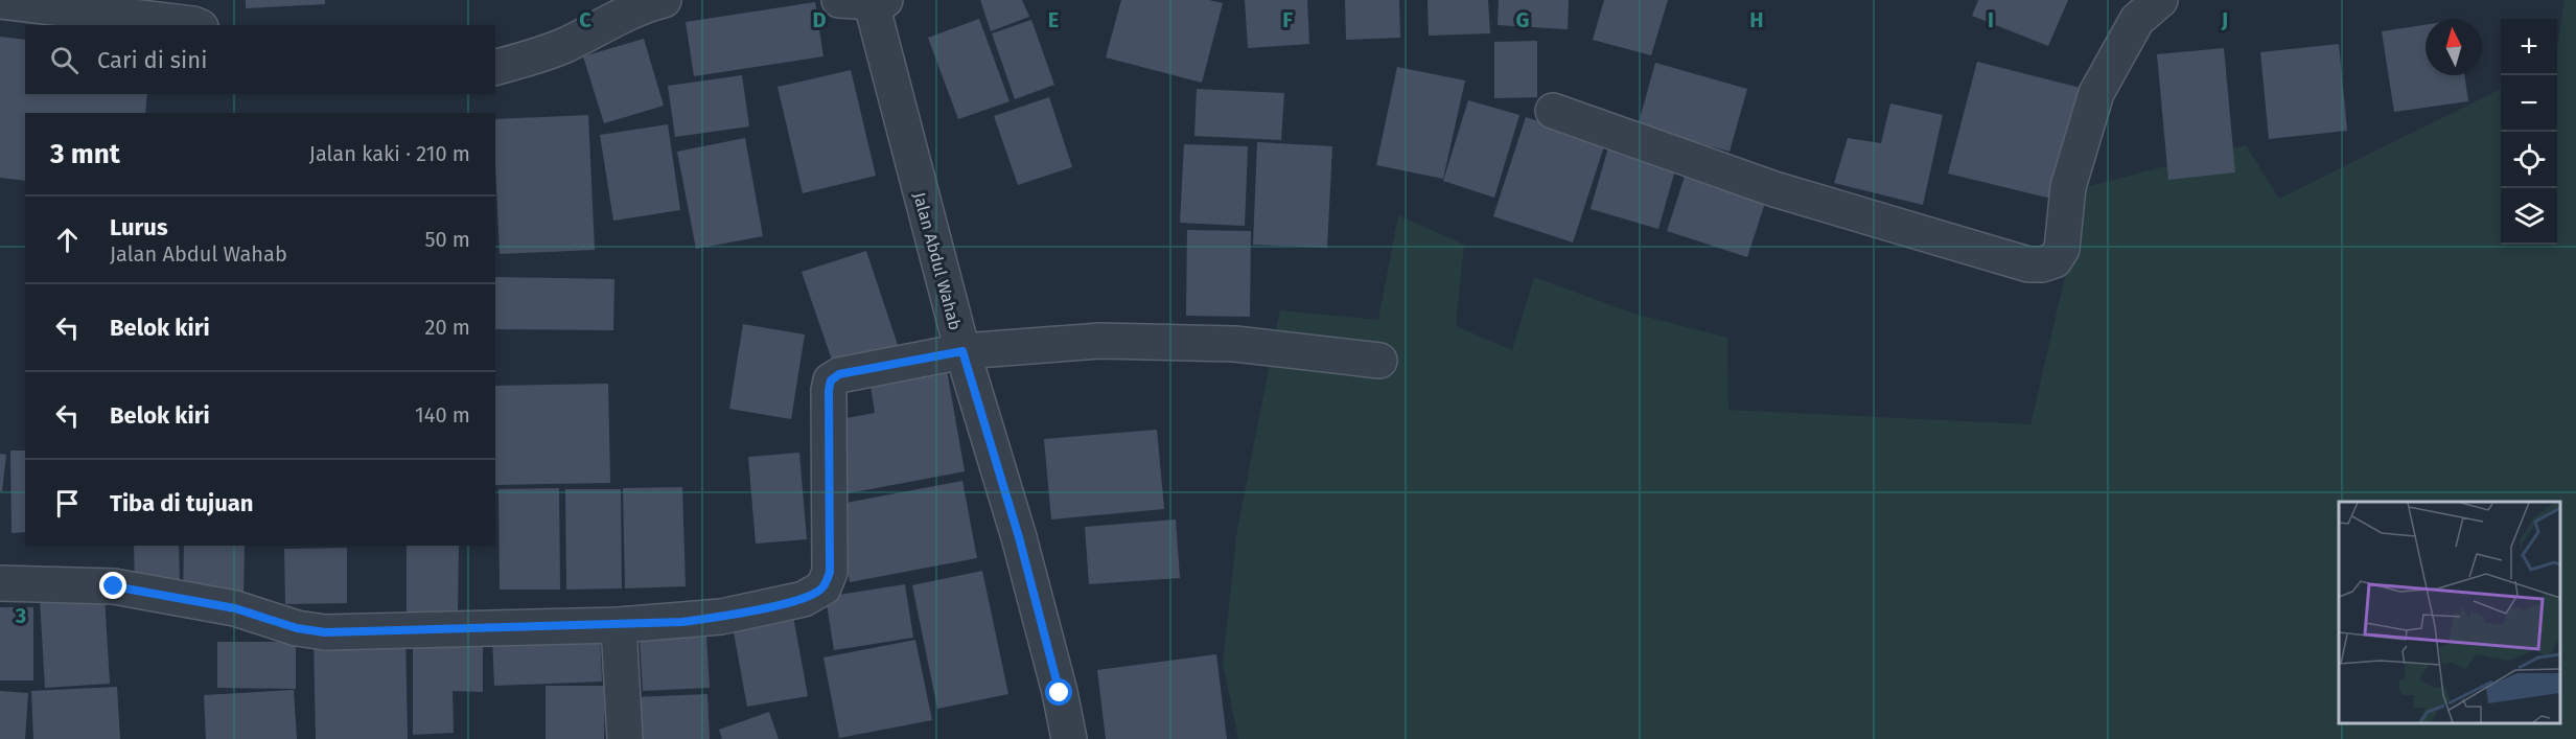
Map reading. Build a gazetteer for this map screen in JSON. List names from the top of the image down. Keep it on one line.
{"streets":{"street":["Jalan Abdul Wahab"]},"north":"top","page":{"map_buttons":["+","−"],"search":"Cari di sini","heading":["3 mnt","Jalan kaki · 210 m"],"list":[["Lurus","Jalan Abdul Wahab","50 m"],["Belok kiri","20 m"],["Belok kiri","140 m"],"Tiba di tujuan"]},"grid":{"columns":["C","D","E","F","G","H","I","J"],"rows":["3"]}}
